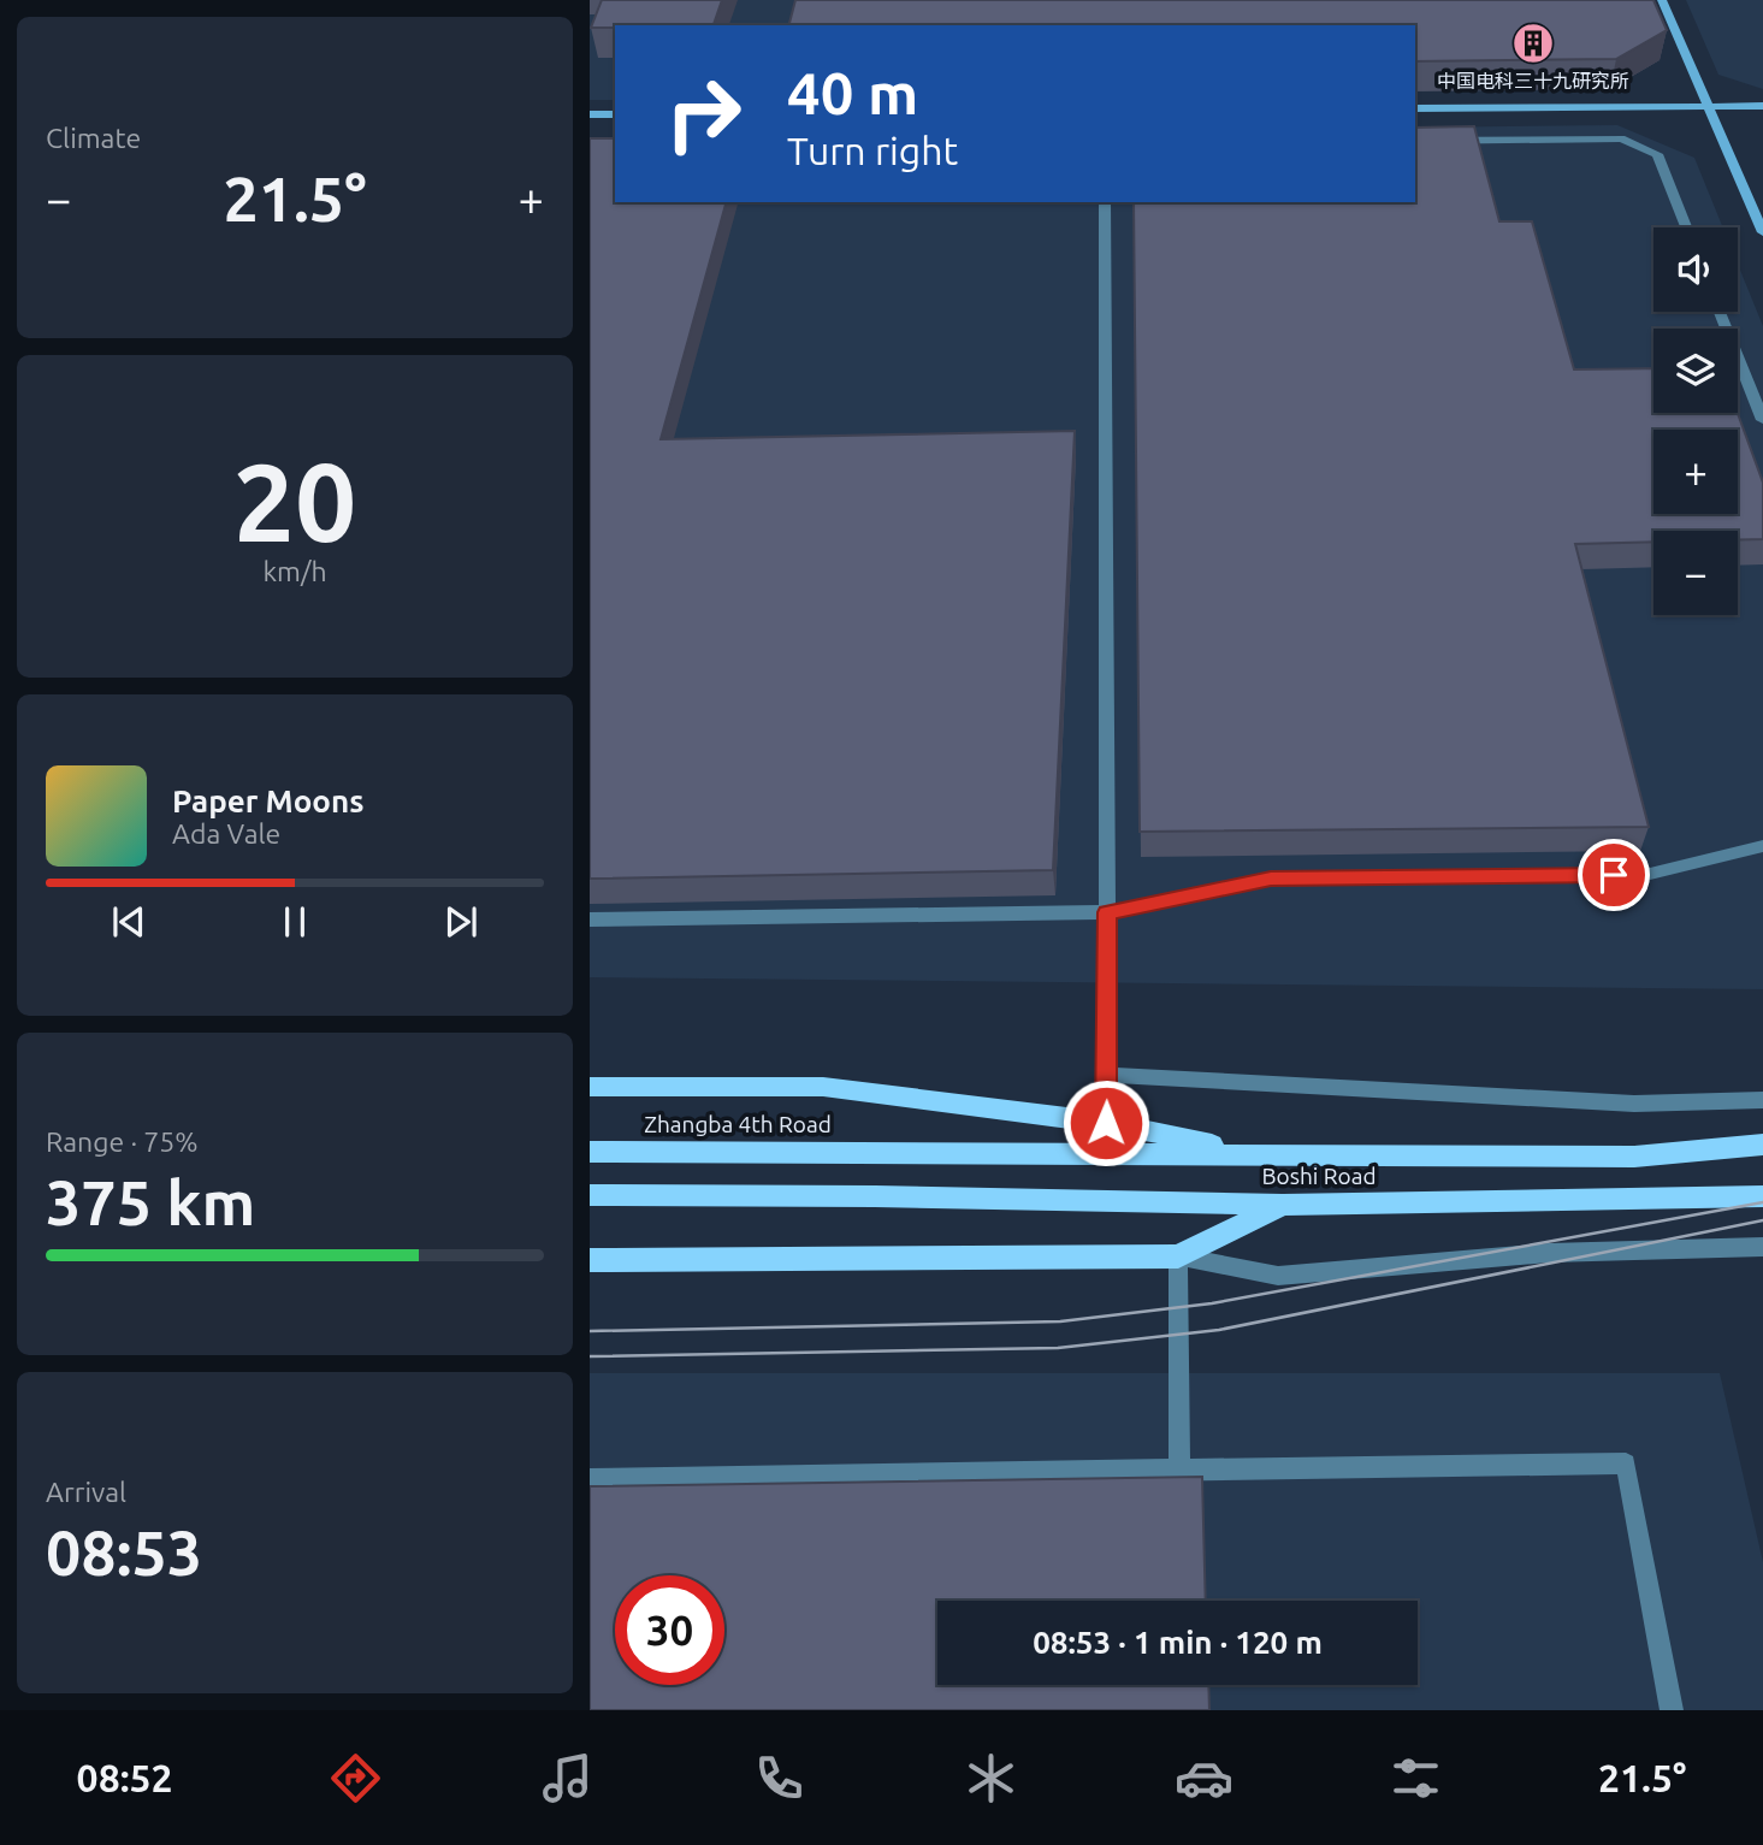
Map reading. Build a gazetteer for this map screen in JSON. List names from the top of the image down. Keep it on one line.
{"streets":{"main road":["Zhangba 4th Road","Boshi Road"]},"crossings":[["Zhangba 4th Road","Boshi Road"]],"places":{"building":["中国电科三十九研究所"]},"page":{"tile":["Climate",["20","km/h"],["Range · 75%","375 km"],["Arrival","08:53"]],"turn":["40 m","Turn right"],"heat":["−","21.5°","+"],"map_buttons":["+","−"],"song":["Paper Moons","Ada Vale"],"limit":"30","trip":"08:53 · 1 min · 120 m","tabs":["08:52","21.5°"]}}
